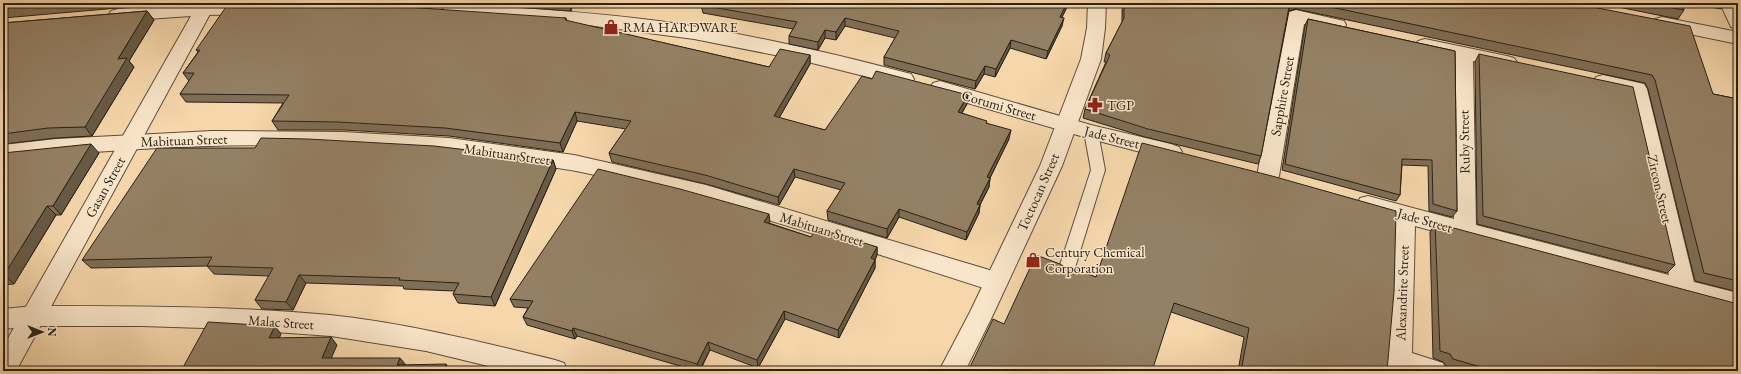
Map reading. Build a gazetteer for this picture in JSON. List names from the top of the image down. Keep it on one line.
{"streets":{"street":["Sapphire Street","Corumi Street","Jade Street","Mabituan Street","Ruby Street","Gasan Street","Zircon Street","Toctocan Street","Alexandrite Street","Malac Street"]},"crossings":[["Corumi Street","Jade Street"],["Corumi Street","Toctocan Street"],["Jade Street","Ruby Street"],["Jade Street","Zircon Street"],["Jade Street","Toctocan Street"],["Jade Street","Alexandrite Street"],["Mabituan Street","Gasan Street"],["Mabituan Street","Toctocan Street"],["Gasan Street","Malac Street"]],"places":{"shop":["RMA HARDWARE","Century Chemical Corporation"],"pharmacy":["TGP"]},"north":"right"}
